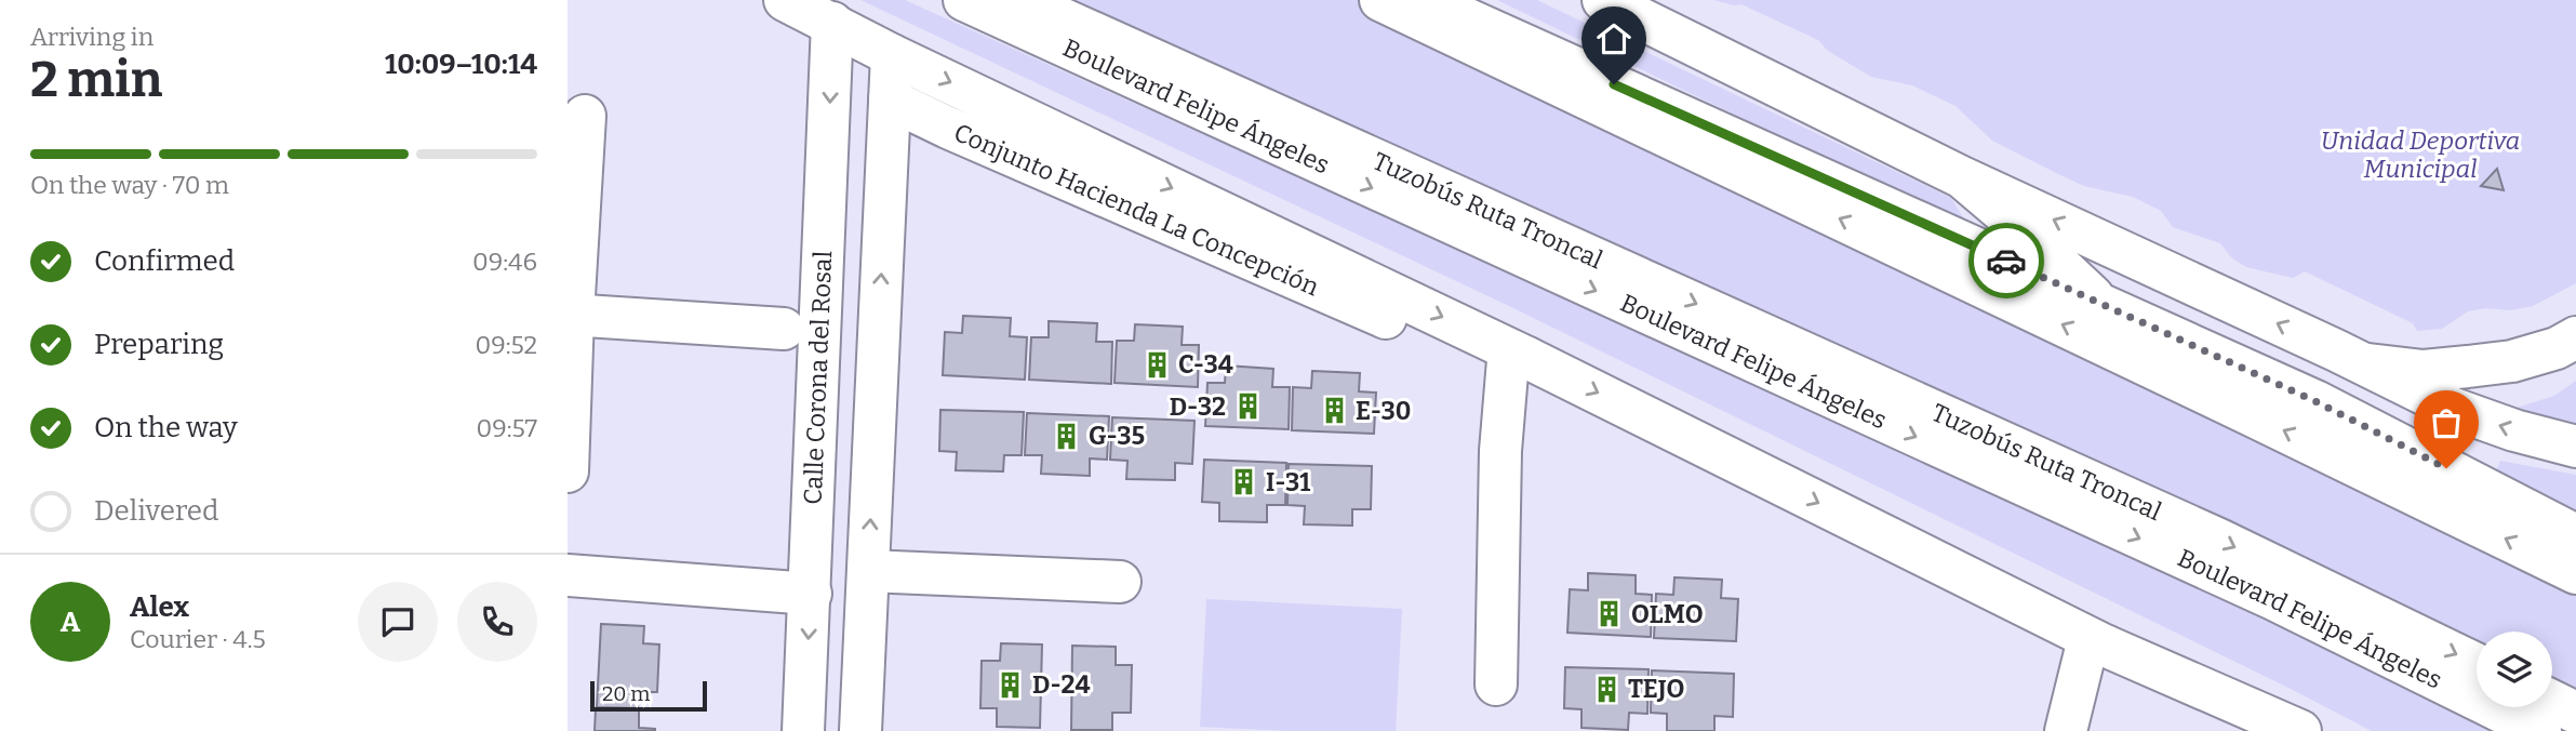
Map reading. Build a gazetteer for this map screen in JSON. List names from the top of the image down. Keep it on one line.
{"streets":{"main road":["Boulevard Felipe Ángeles","Conjunto Hacienda La Concepción","Tuzobús Ruta Troncal","Calle Corona del Rosal"]},"parks":["Unidad Deportiva Municipal"],"places":{"building":["C-34","D-32","E-30","G-35","I-31","OLMO","D-24","TEJO"]},"scale_bar":"20 m","page":{"heading":["2 min","Arriving in","10:09–10:14"],"panel":["Alex","Courier · 4.5"],"bar":"On the way · 70 m","list":[["Confirmed","09:46"],["Preparing","09:52"],["On the way","09:57"],"Delivered"],"round":"A","scale":"20 m"}}
